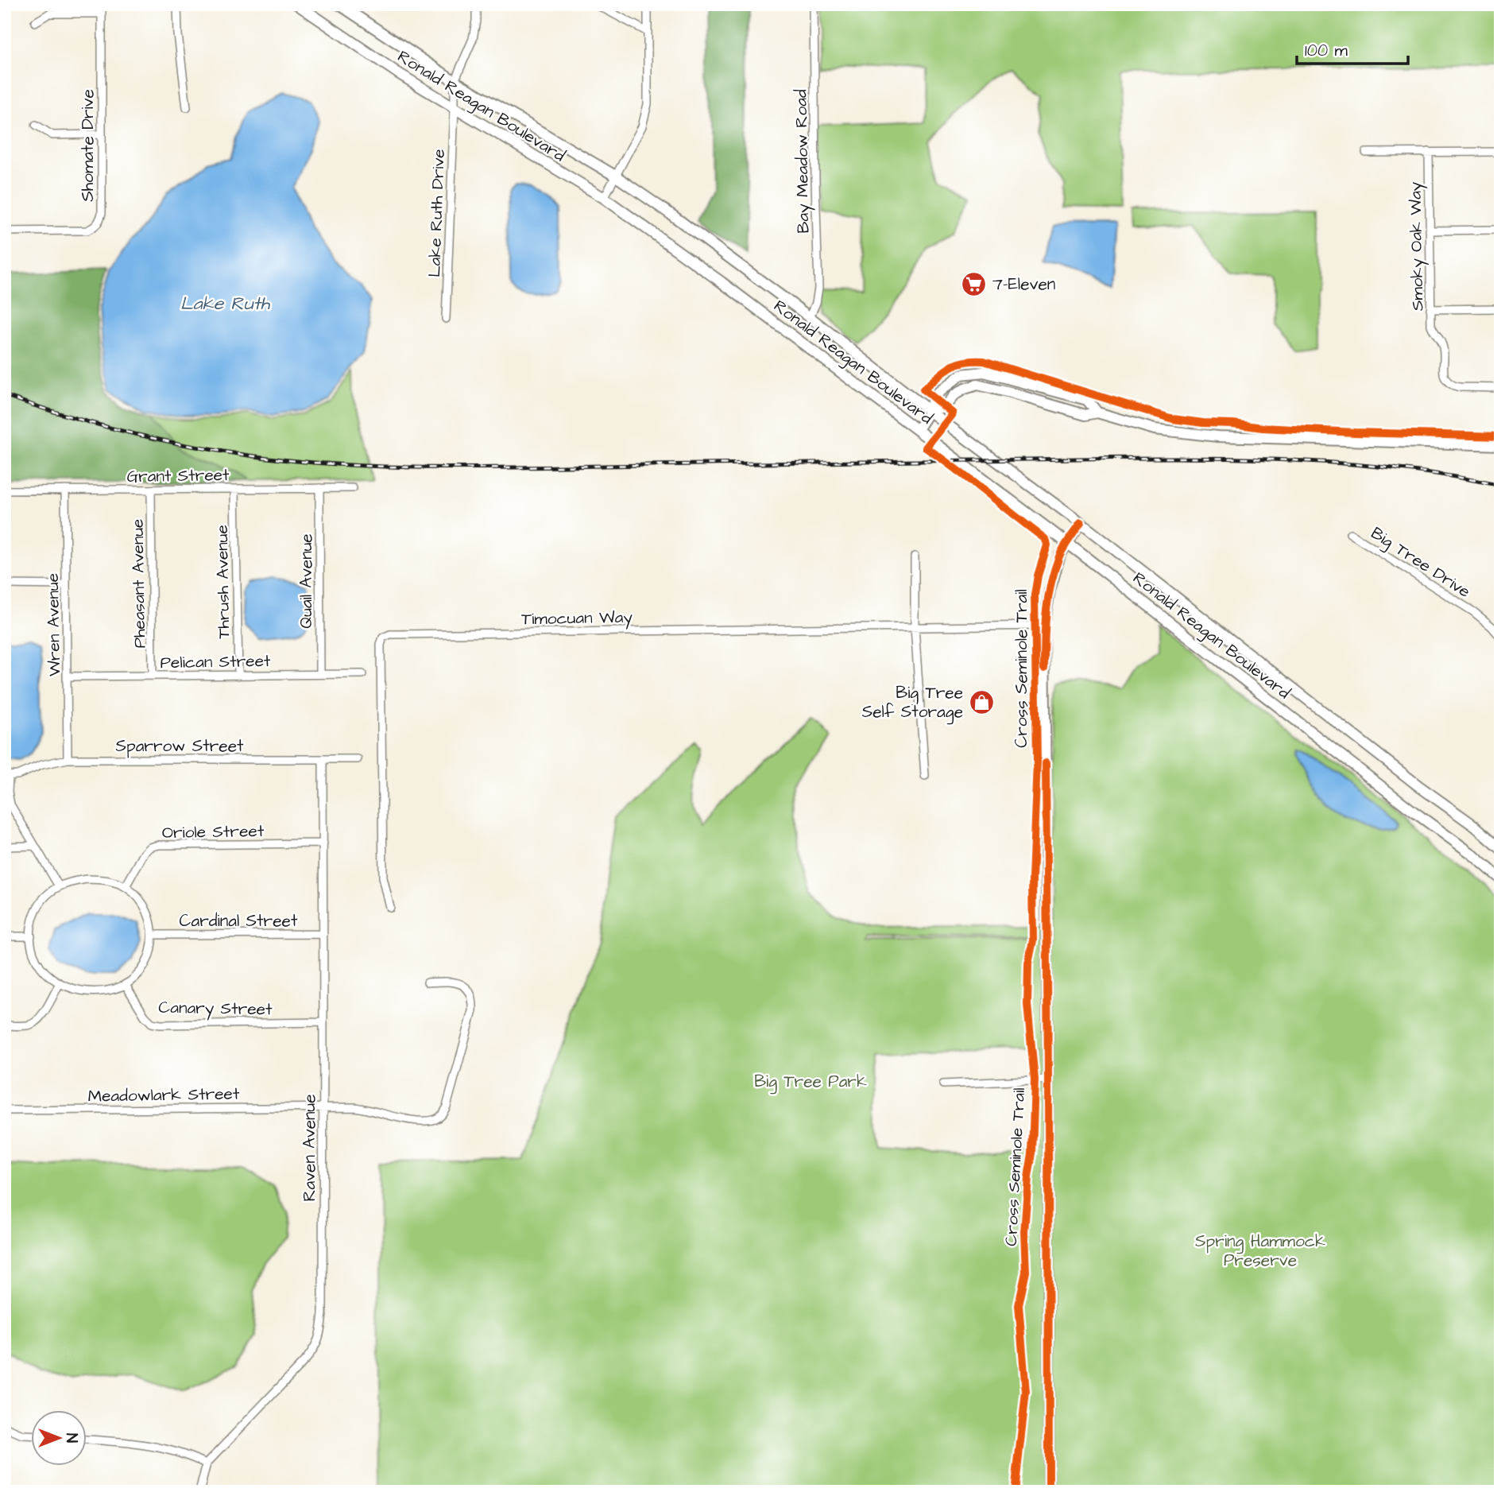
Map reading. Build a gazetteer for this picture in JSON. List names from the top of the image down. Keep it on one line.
{"streets":{"main road":["Ronald Reagan Boulevard"],"street":["Shomate Drive","Bay Meadow Road","Lake Ruth Drive","Smoky Oak Way","Grant Street","Big Tree Drive","Quail Avenue","Thrush Avenue","Pheasant Avenue","Timocuan Way","Wren Avenue","Pelican Street","Sparrow Street","Oriole Street","Cardinal Street","Canary Street","Meadowlark Street","Raven Avenue"],"cycle path":["Cross Seminole Trail"]},"crossings":[["Ronald Reagan Boulevard","Bay Meadow Road"],["Ronald Reagan Boulevard","Lake Ruth Drive"],["Grant Street","Quail Avenue"],["Grant Street","Thrush Avenue"],["Grant Street","Pheasant Avenue"],["Grant Street","Wren Avenue"],["Quail Avenue","Pelican Street"],["Thrush Avenue","Pelican Street"],["Pheasant Avenue","Pelican Street"],["Wren Avenue","Pelican Street"],["Wren Avenue","Sparrow Street"],["Sparrow Street","Raven Avenue"],["Oriole Street","Cardinal Street"],["Oriole Street","Canary Street"],["Oriole Street","Raven Avenue"],["Cardinal Street","Canary Street"],["Cardinal Street","Raven Avenue"],["Canary Street","Raven Avenue"],["Meadowlark Street","Raven Avenue"]],"water":["Lake Ruth"],"parks":["Big Tree Park","Spring Hammock Preserve"],"places":{"supermarket":["7-Eleven"],"shop":["Big Tree Self Storage"]},"scale_bar":"100 m","north":"right"}
